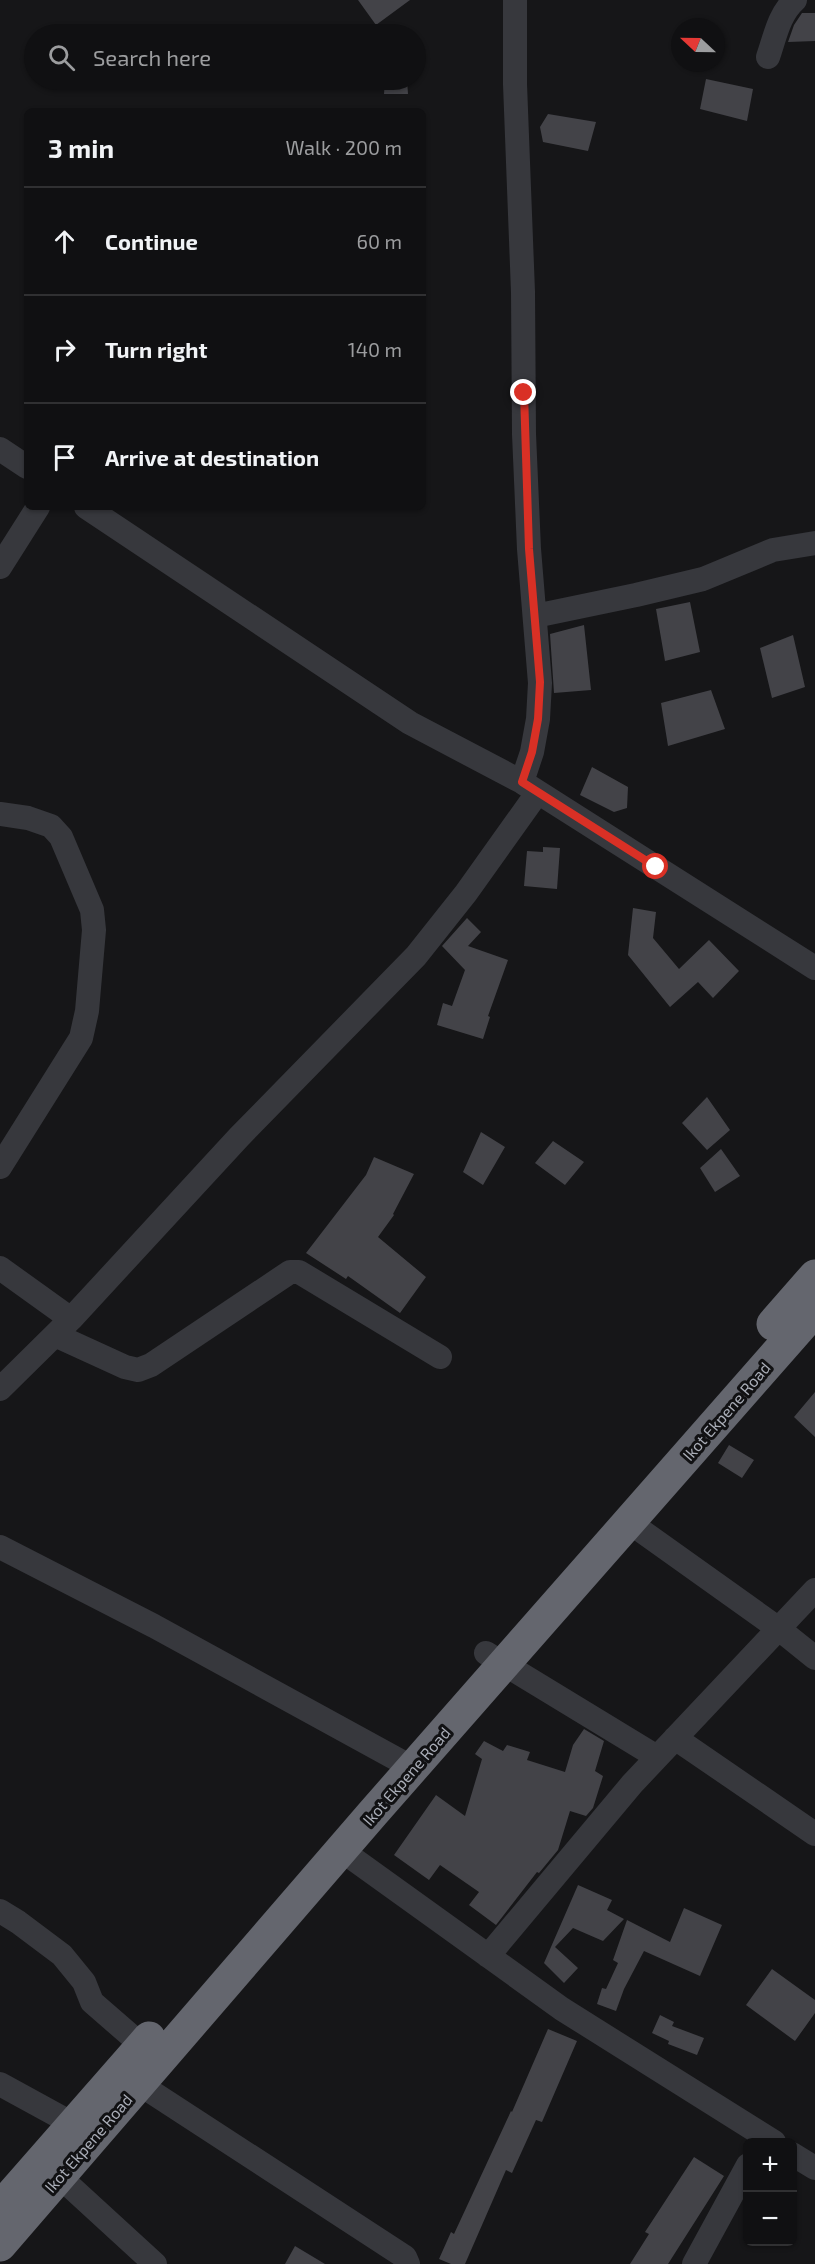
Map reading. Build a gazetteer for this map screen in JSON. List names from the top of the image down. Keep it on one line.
{"streets":{"highway":["Ikot Ekpene Road"]},"north":"left","page":{"search":"Search here","heading":["3 min","Walk · 200 m"],"list":[["Continue","60 m"],["Turn right","140 m"],"Arrive at destination"],"map_buttons":["+","−"]}}
